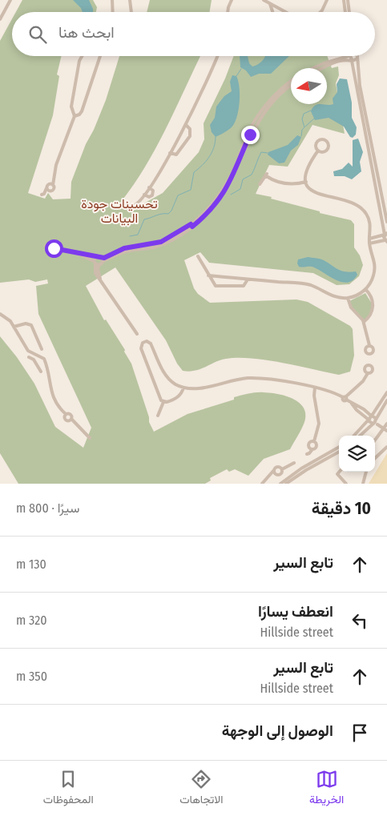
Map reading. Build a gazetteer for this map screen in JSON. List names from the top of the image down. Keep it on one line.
{"districts":["تحسينات جودة البيانات"],"north":"left","page":{"search":"ابحث هنا","heading":["10 دقيقة","سيرًا · 800 m"],"list":[["تابع السير","130 m"],["انعطف يسارًا","Hillside street","320 m"],["تابع السير","Hillside street","350 m"],"الوصول إلى الوجهة"],"nav":["الخريطة","الاتجاهات","المحفوظات"]}}
